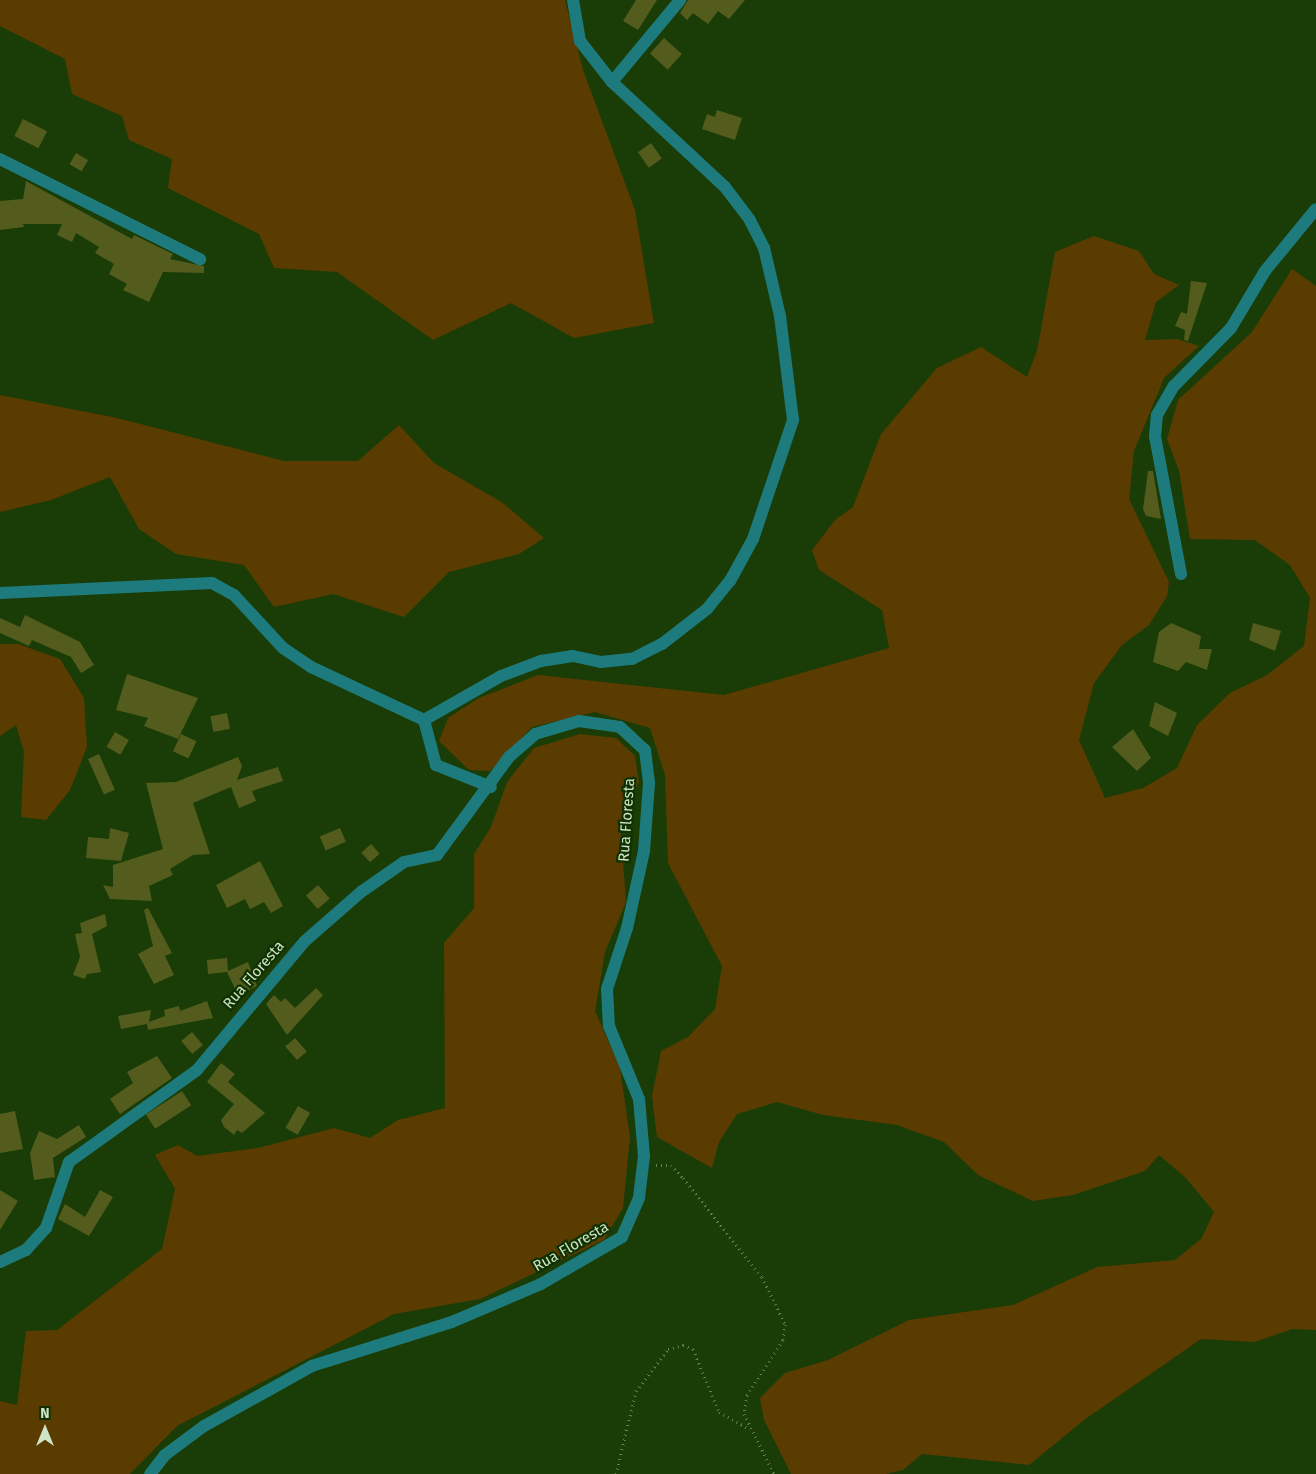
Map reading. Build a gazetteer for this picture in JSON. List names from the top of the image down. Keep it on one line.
{"streets":{"street":["Rua Floresta"]},"north":"top"}
